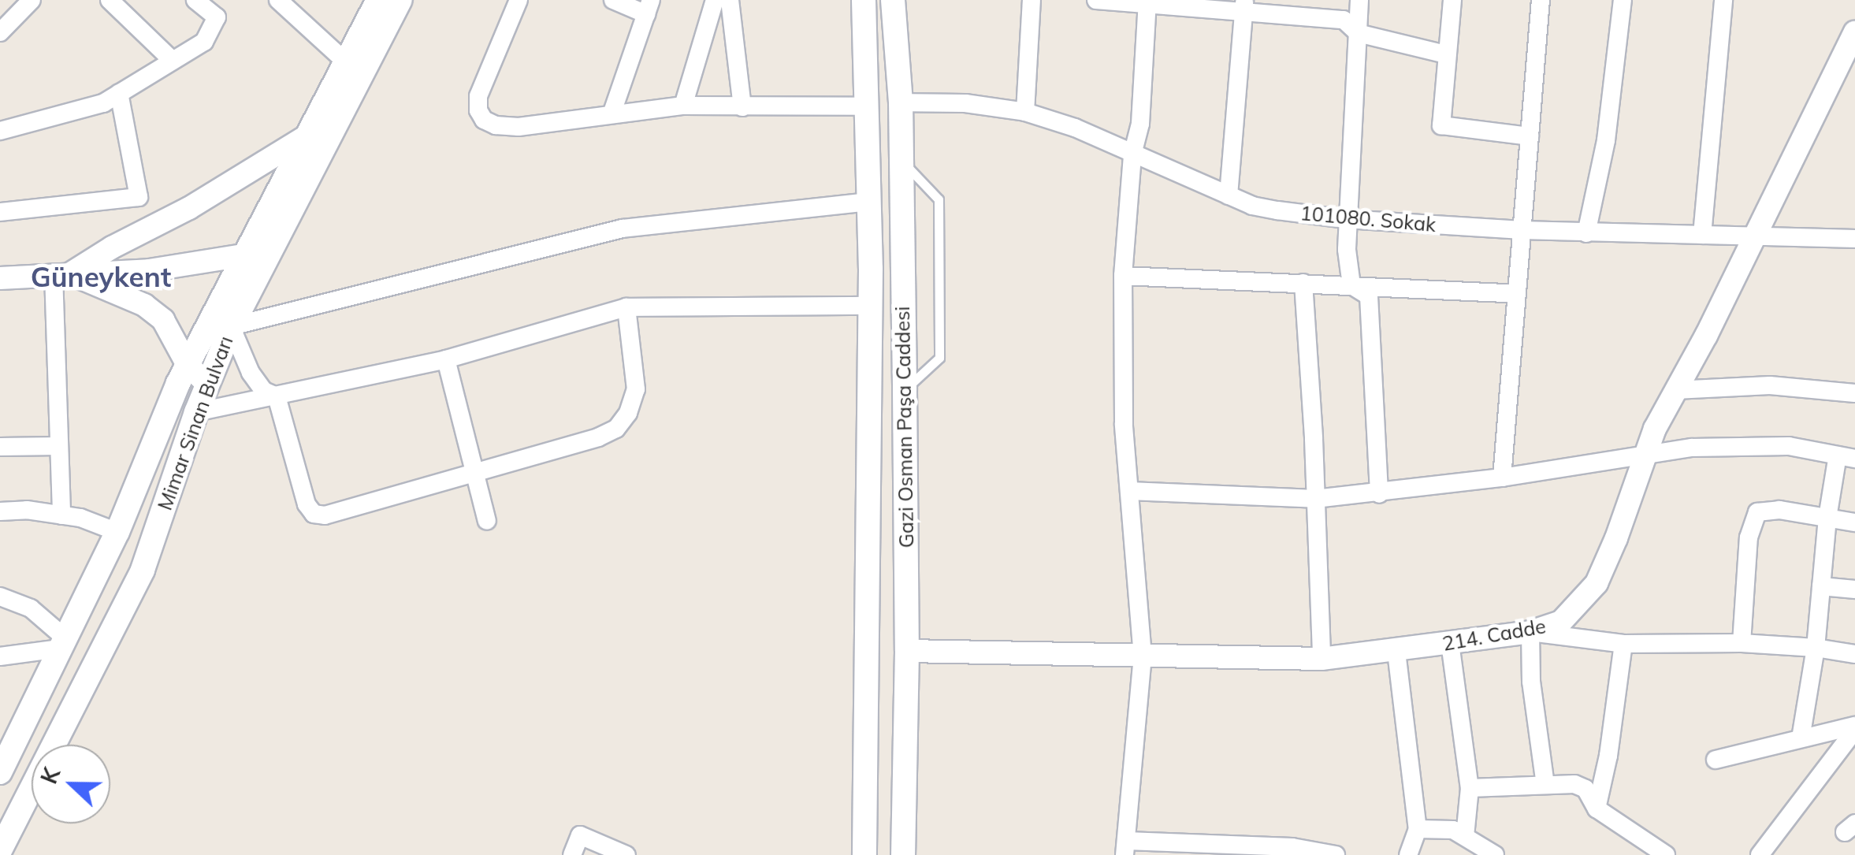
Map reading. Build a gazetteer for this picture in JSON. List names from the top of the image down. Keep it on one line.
{"streets":{"main road":["Mimar Sinan Bulvarı","Gazi Osman Paşa Caddesi"],"street":["101080. Sokak","214. Cadde"]},"crossings":[["101080. Sokak","Gazi Osman Paşa Caddesi"],["101080. Sokak","214. Cadde"],["Gazi Osman Paşa Caddesi","214. Cadde"]],"districts":["Güneykent"],"north":"left"}
